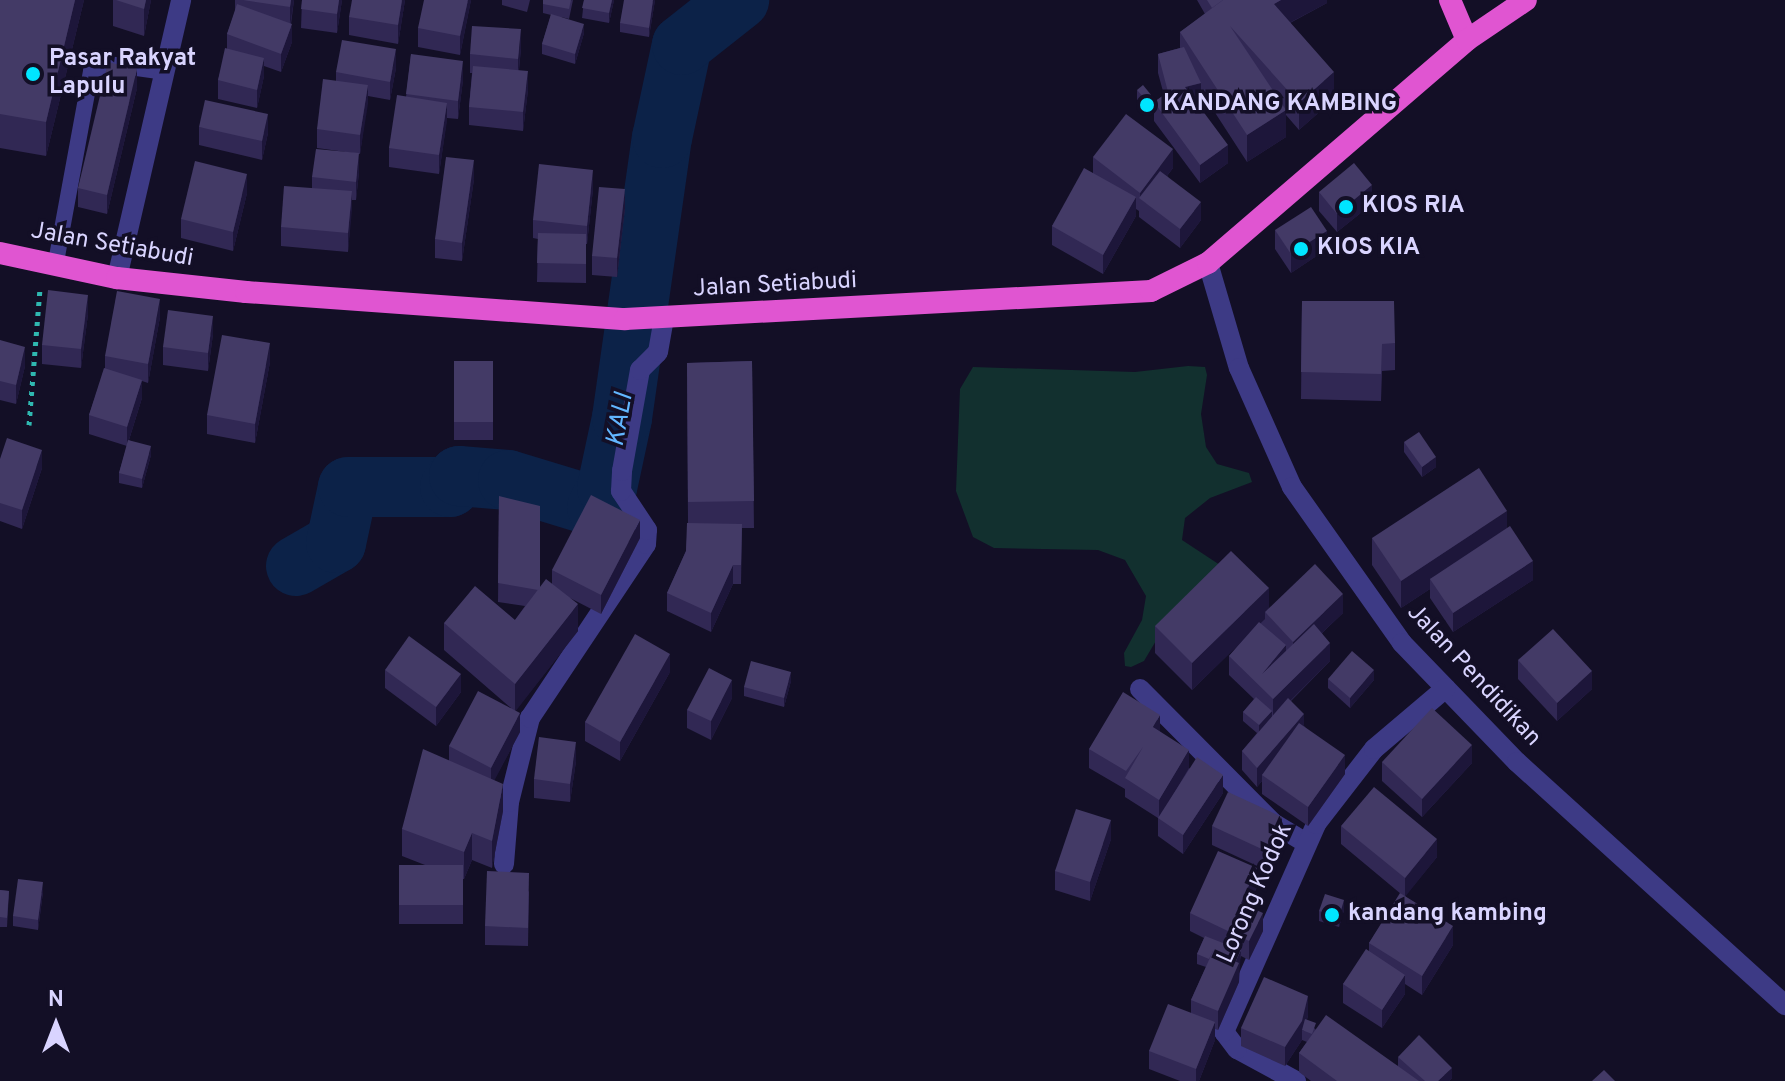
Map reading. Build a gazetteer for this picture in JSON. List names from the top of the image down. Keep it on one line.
{"streets":{"highway":["Jalan Setiabudi"],"street":["Jalan Pendidikan","Lorong Kodok"]},"crossings":[["Jalan Setiabudi","Jalan Pendidikan"],["Jalan Pendidikan","Lorong Kodok"]],"water":["KALI"],"places":["Pasar Rakyat Lapulu","KANDANG KAMBING","KIOS RIA","KIOS KIA","kandang kambing"],"north":"top"}
